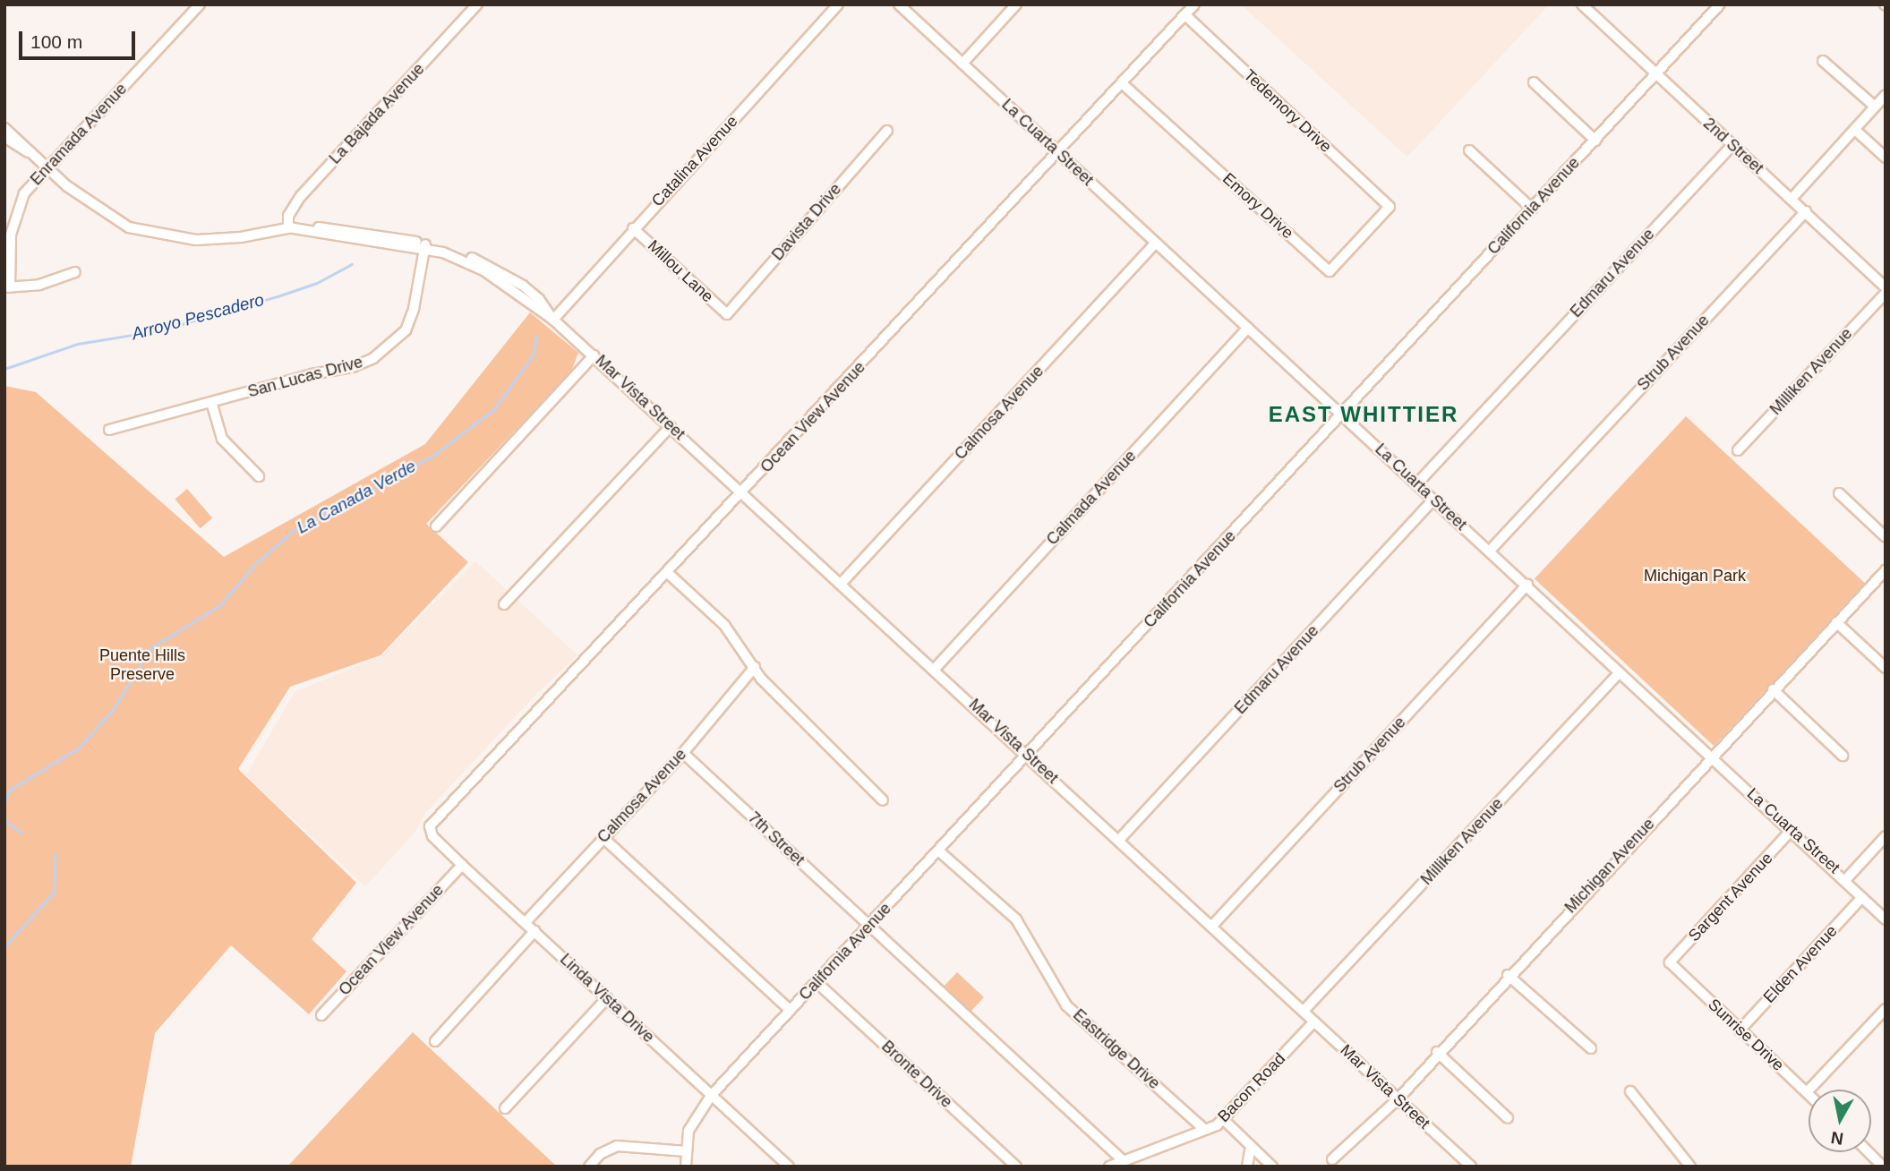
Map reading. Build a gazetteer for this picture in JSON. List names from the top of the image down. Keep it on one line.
{"streets":{"street":["Tedemory Drive","La Bajada Avenue","Enramada Avenue","La Cuarta Street","2nd Street","Catalina Avenue","Emory Drive","California Avenue","Davista Drive","Millou Lane","Edmaru Avenue","Strub Avenue","Milliken Avenue","San Lucas Drive","Mar Vista Street","Calmosa Avenue","Ocean View Avenue","Calmada Avenue","7th Street","Michigan Avenue","Sargent Avenue","Elden Avenue","Linda Vista Drive","Sunrise Drive","Eastridge Drive","Bronte Drive","Bacon Road"]},"crossings":[["Tedemory Drive","Emory Drive"],["Tedemory Drive","Ocean View Avenue"],["La Bajada Avenue","Mar Vista Street"],["Enramada Avenue","Mar Vista Street"],["La Cuarta Street","California Avenue"],["La Cuarta Street","Edmaru Avenue"],["La Cuarta Street","Strub Avenue"],["La Cuarta Street","Milliken Avenue"],["La Cuarta Street","Calmosa Avenue"],["La Cuarta Street","Ocean View Avenue"],["La Cuarta Street","Calmada Avenue"],["La Cuarta Street","Michigan Avenue"],["La Cuarta Street","Sargent Avenue"],["La Cuarta Street","Elden Avenue"],["2nd Street","California Avenue"],["2nd Street","Edmaru Avenue"],["2nd Street","Strub Avenue"],["Catalina Avenue","Millou Lane"],["Catalina Avenue","Mar Vista Street"],["Emory Drive","Ocean View Avenue"],["California Avenue","Mar Vista Street"],["California Avenue","7th Street"],["California Avenue","Linda Vista Drive"],["California Avenue","Eastridge Drive"],["California Avenue","Bronte Drive"],["Davista Drive","Millou Lane"],["Edmaru Avenue","Mar Vista Street"],["Strub Avenue","Mar Vista Street"],["Milliken Avenue","Mar Vista Street"],["San Lucas Drive","Mar Vista Street"],["Mar Vista Street","Calmosa Avenue"],["Mar Vista Street","Ocean View Avenue"],["Mar Vista Street","Calmada Avenue"],["Mar Vista Street","Michigan Avenue"],["Mar Vista Street","Bacon Road"],["Calmosa Avenue","7th Street"],["Calmosa Avenue","Linda Vista Drive"],["Ocean View Avenue","Linda Vista Drive"],["7th Street","Bacon Road"],["Sargent Avenue","Sunrise Drive"],["Elden Avenue","Sunrise Drive"],["Eastridge Drive","Bacon Road"]],"districts":["EAST WHITTIER"],"water":["Arroyo Pescadero","La Canada Verde"],"parks":["Michigan Park","Puente Hills Preserve"],"scale_bar":"100 m","north":"bottom"}
